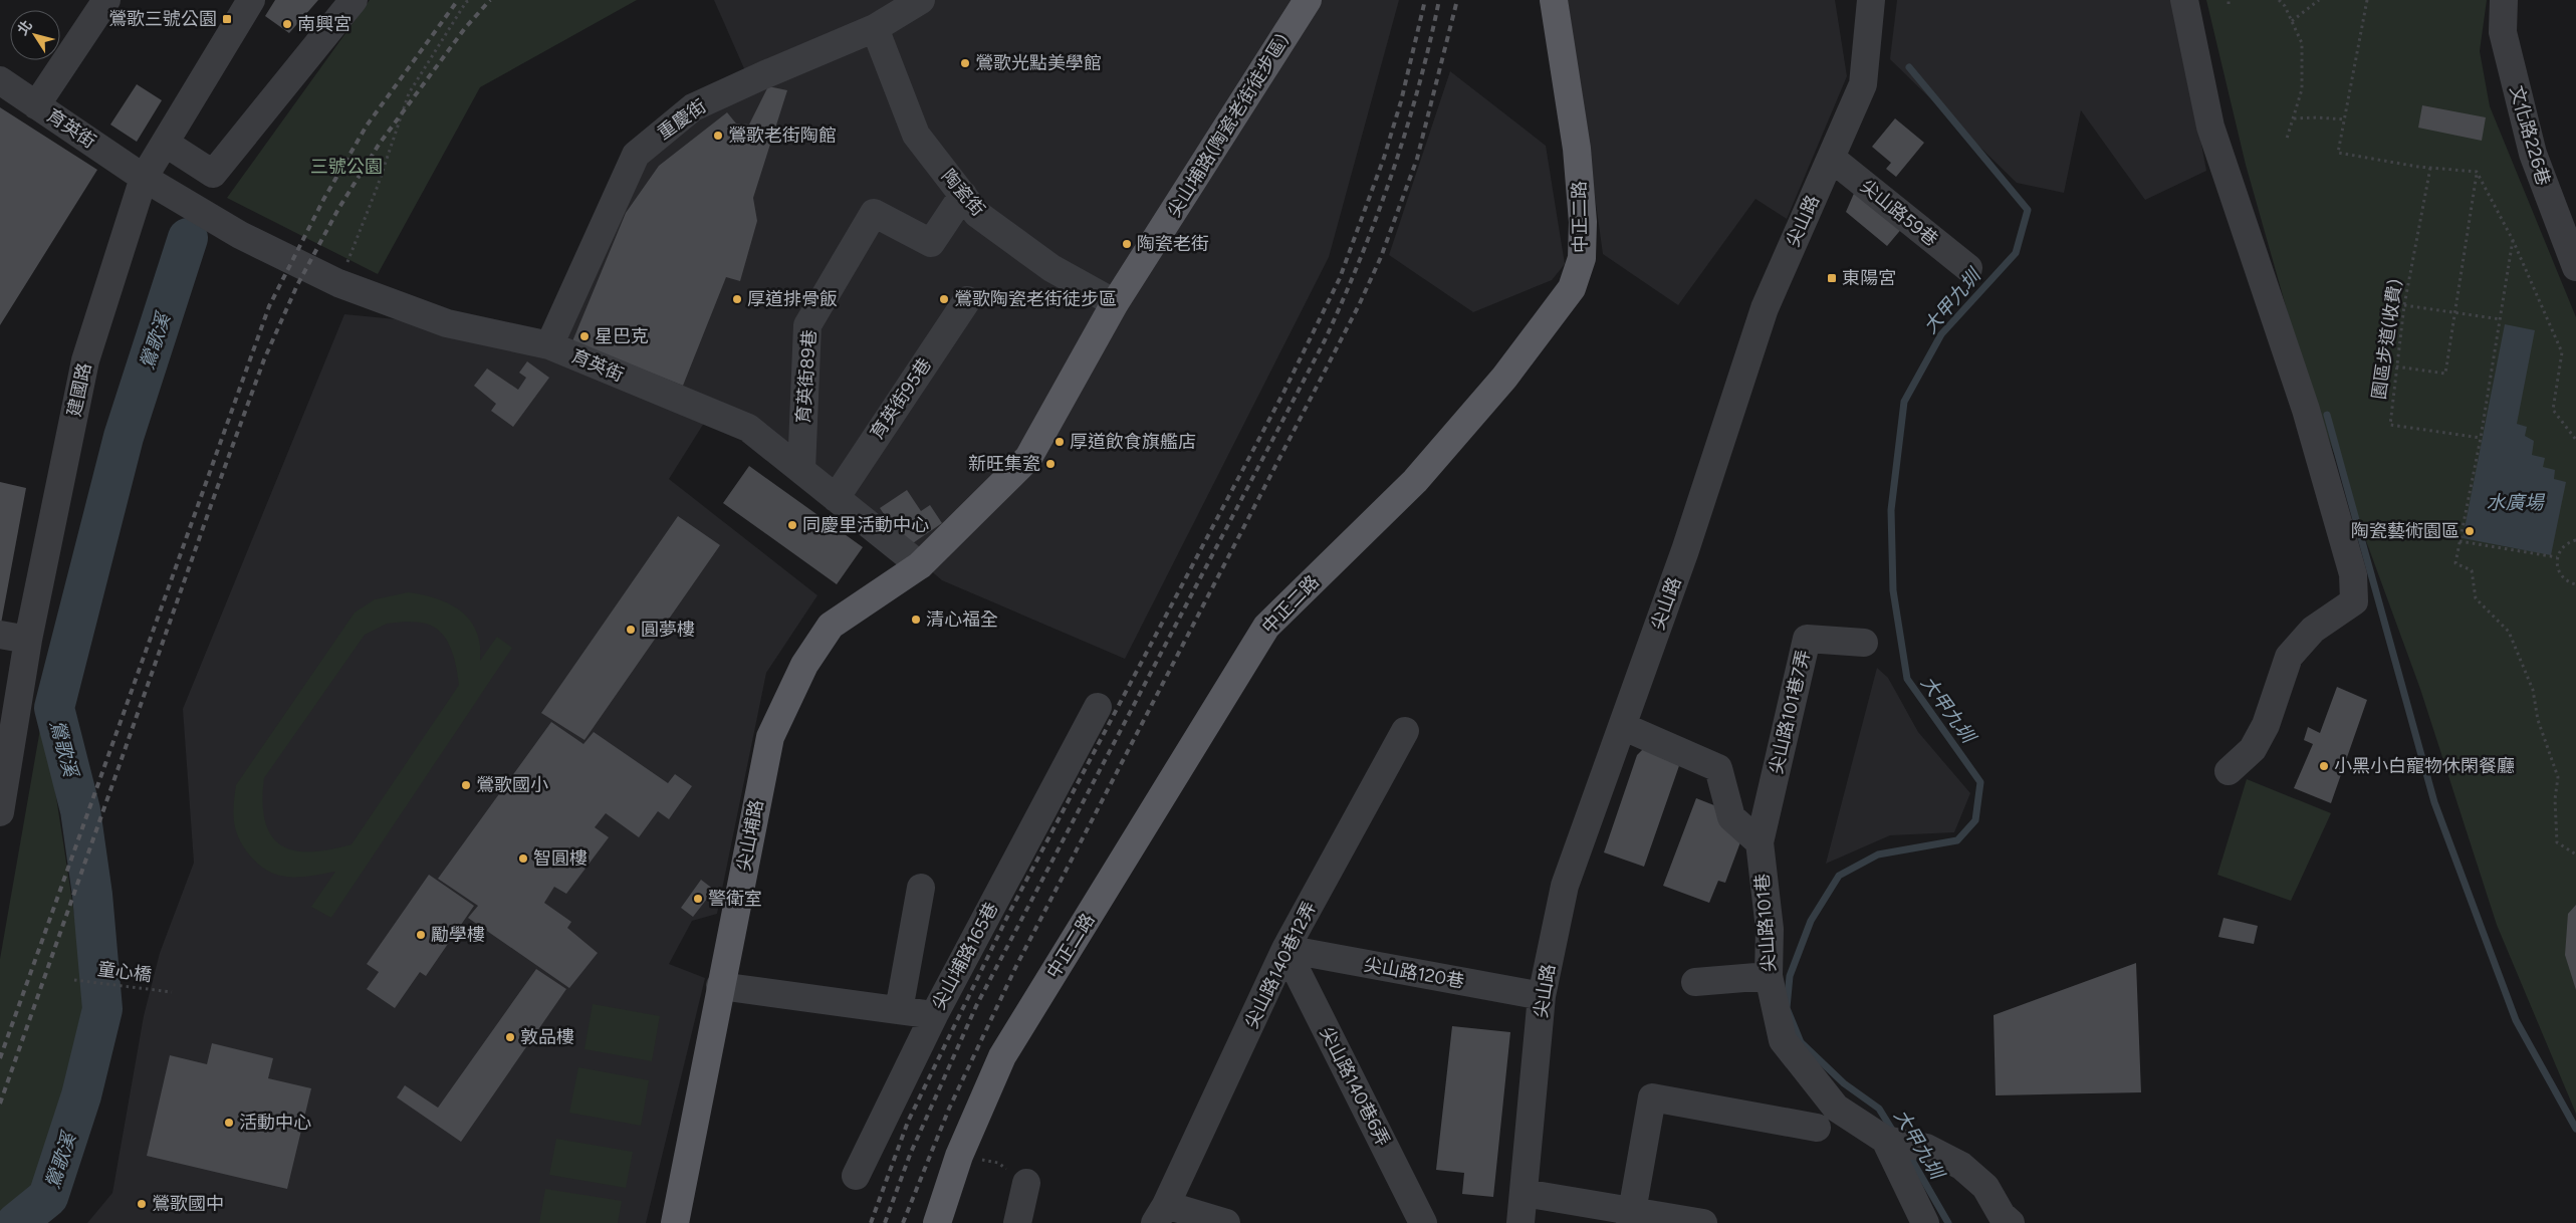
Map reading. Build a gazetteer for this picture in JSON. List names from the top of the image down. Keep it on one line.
{"streets":{"main road":["尖山埔路(陶瓷老街徒步區)","中正二路","尖山埔路"],"street":["重慶街","育英街","文化路226巷","陶瓷街","尖山路59巷","尖山路","育英街89巷","建國路","育英街95巷","尖山路101巷7弄","尖山路101巷","尖山埔路165巷","尖山路140巷12弄","尖山路120巷","尖山路140巷6弄"],"path":["園區步道(收費)","童心橋"]},"crossings":[["重慶街","育英街"],["重慶街","陶瓷街"],["尖山埔路(陶瓷老街徒步區)","育英街"],["尖山埔路(陶瓷老街徒步區)","陶瓷街"],["尖山埔路(陶瓷老街徒步區)","尖山埔路"],["育英街","育英街89巷"],["育英街","建國路"],["育英街","育英街95巷"],["育英街","尖山埔路"],["陶瓷街","育英街89巷"],["尖山路59巷","尖山路"],["尖山路","尖山路120巷"],["尖山路101巷7弄","尖山路101巷"],["尖山埔路","尖山埔路165巷"],["尖山路140巷12弄","尖山路120巷"],["尖山路140巷12弄","尖山路140巷6弄"],["尖山路120巷","尖山路140巷6弄"]],"water":["大甲九圳","鶯歌溪","水廣場"],"parks":["三號公園"],"places":{"transit":["鶯歌三號公園","東陽宮"],"other":["南興宮","鶯歌光點美學館","鶯歌老街陶館","陶瓷老街","厚道排骨飯","鶯歌陶瓷老街徒步區","星巴克","厚道飲食旗艦店","新旺集瓷","同慶里活動中心","陶瓷藝術園區","清心福全","圓夢樓","小黑小白寵物休閑餐廳","鶯歌國小","智圓樓","警衛室","勵學樓","敦品樓","活動中心","鶯歌國中"]},"north":"top left"}
